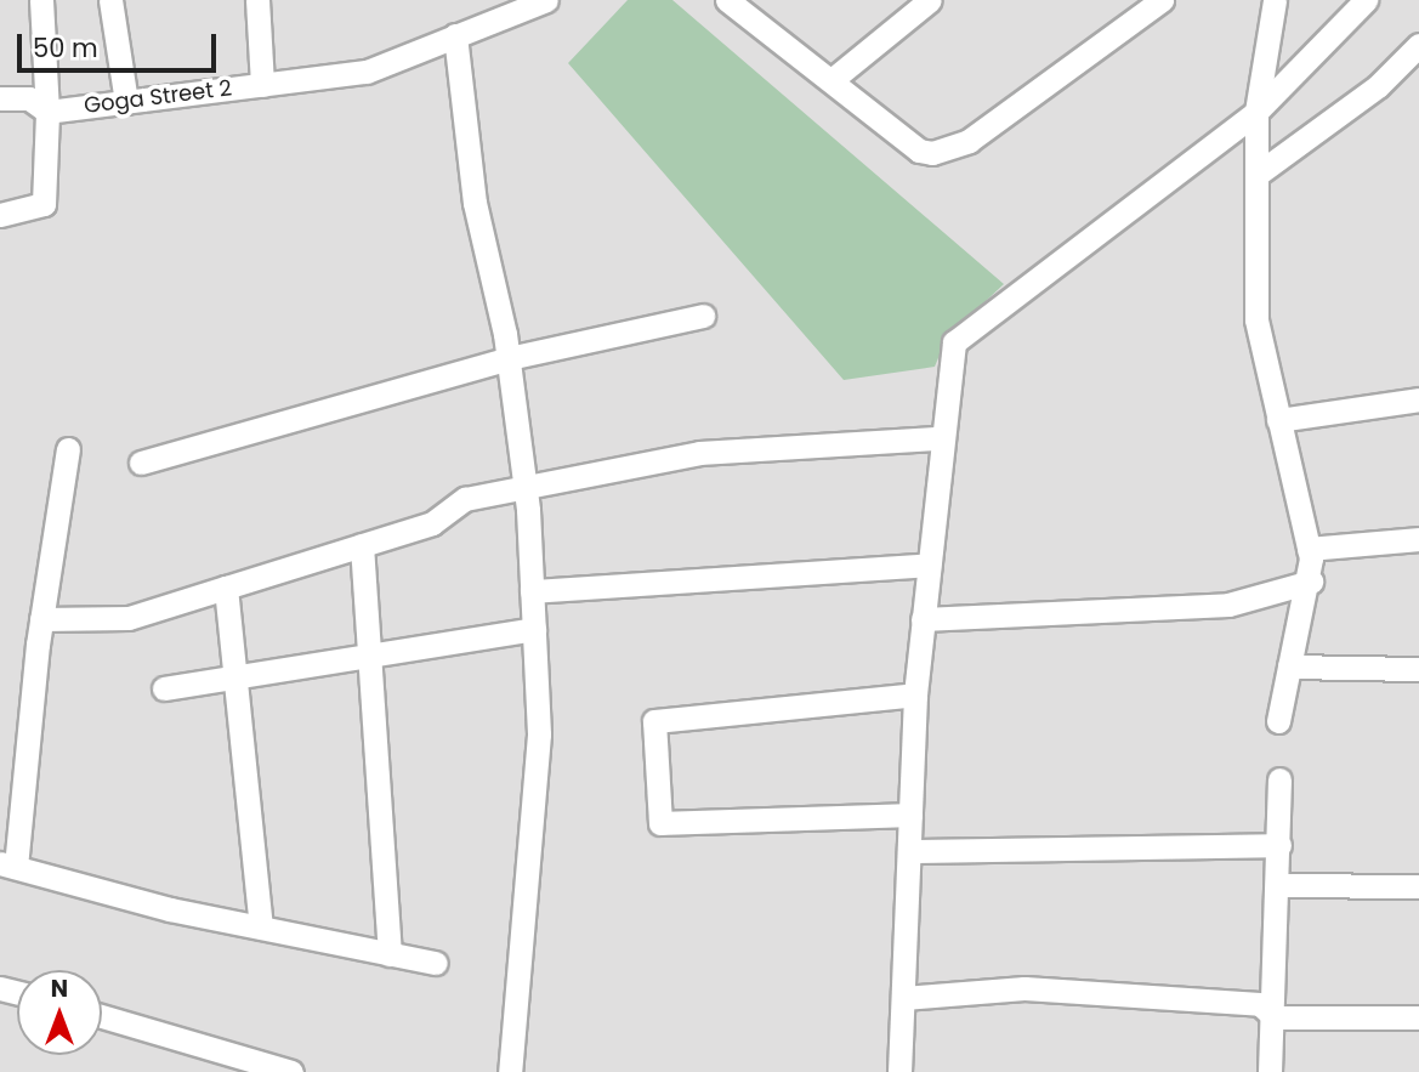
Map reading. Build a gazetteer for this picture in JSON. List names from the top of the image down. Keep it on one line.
{"streets":{"street":["Goga Street 2"]},"scale_bar":"50 m","north":"top"}
